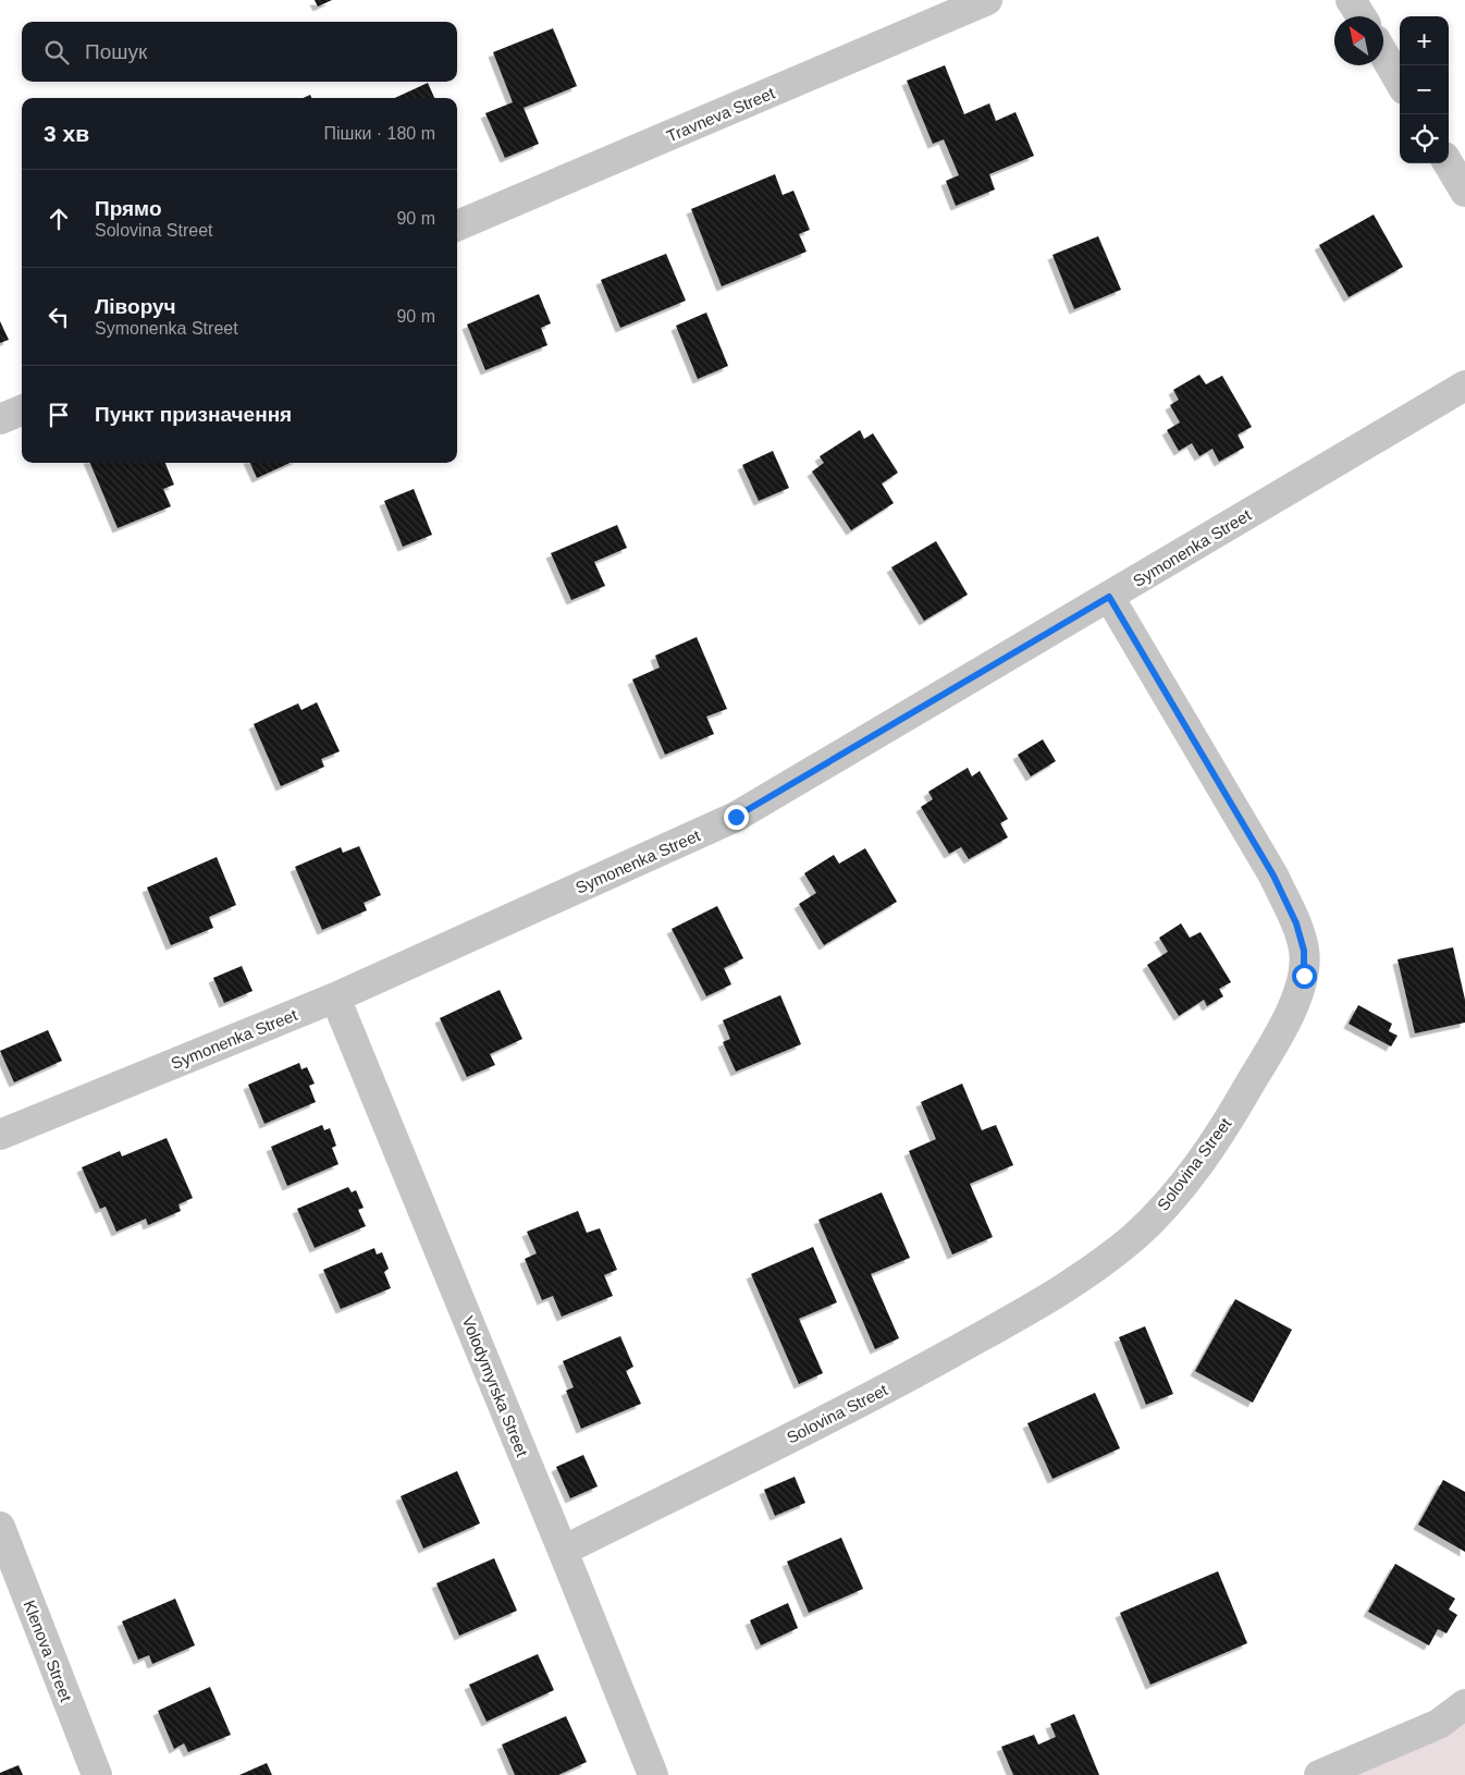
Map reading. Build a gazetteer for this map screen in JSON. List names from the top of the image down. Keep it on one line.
{"streets":{"street":["Travneva Street","Symonenka Street","Solovina Street","Volodymyrska Street","Klenova Street"]},"crossings":[["Symonenka Street","Solovina Street"],["Symonenka Street","Volodymyrska Street"],["Solovina Street","Volodymyrska Street"]],"north":"top left","page":{"map_buttons":["+","−"],"search":"Пошук","heading":["3 хв","Пішки · 180 m"],"list":[["Прямо","Solovina Street","90 m"],["Ліворуч","Symonenka Street","90 m"],"Пункт призначення"]}}
